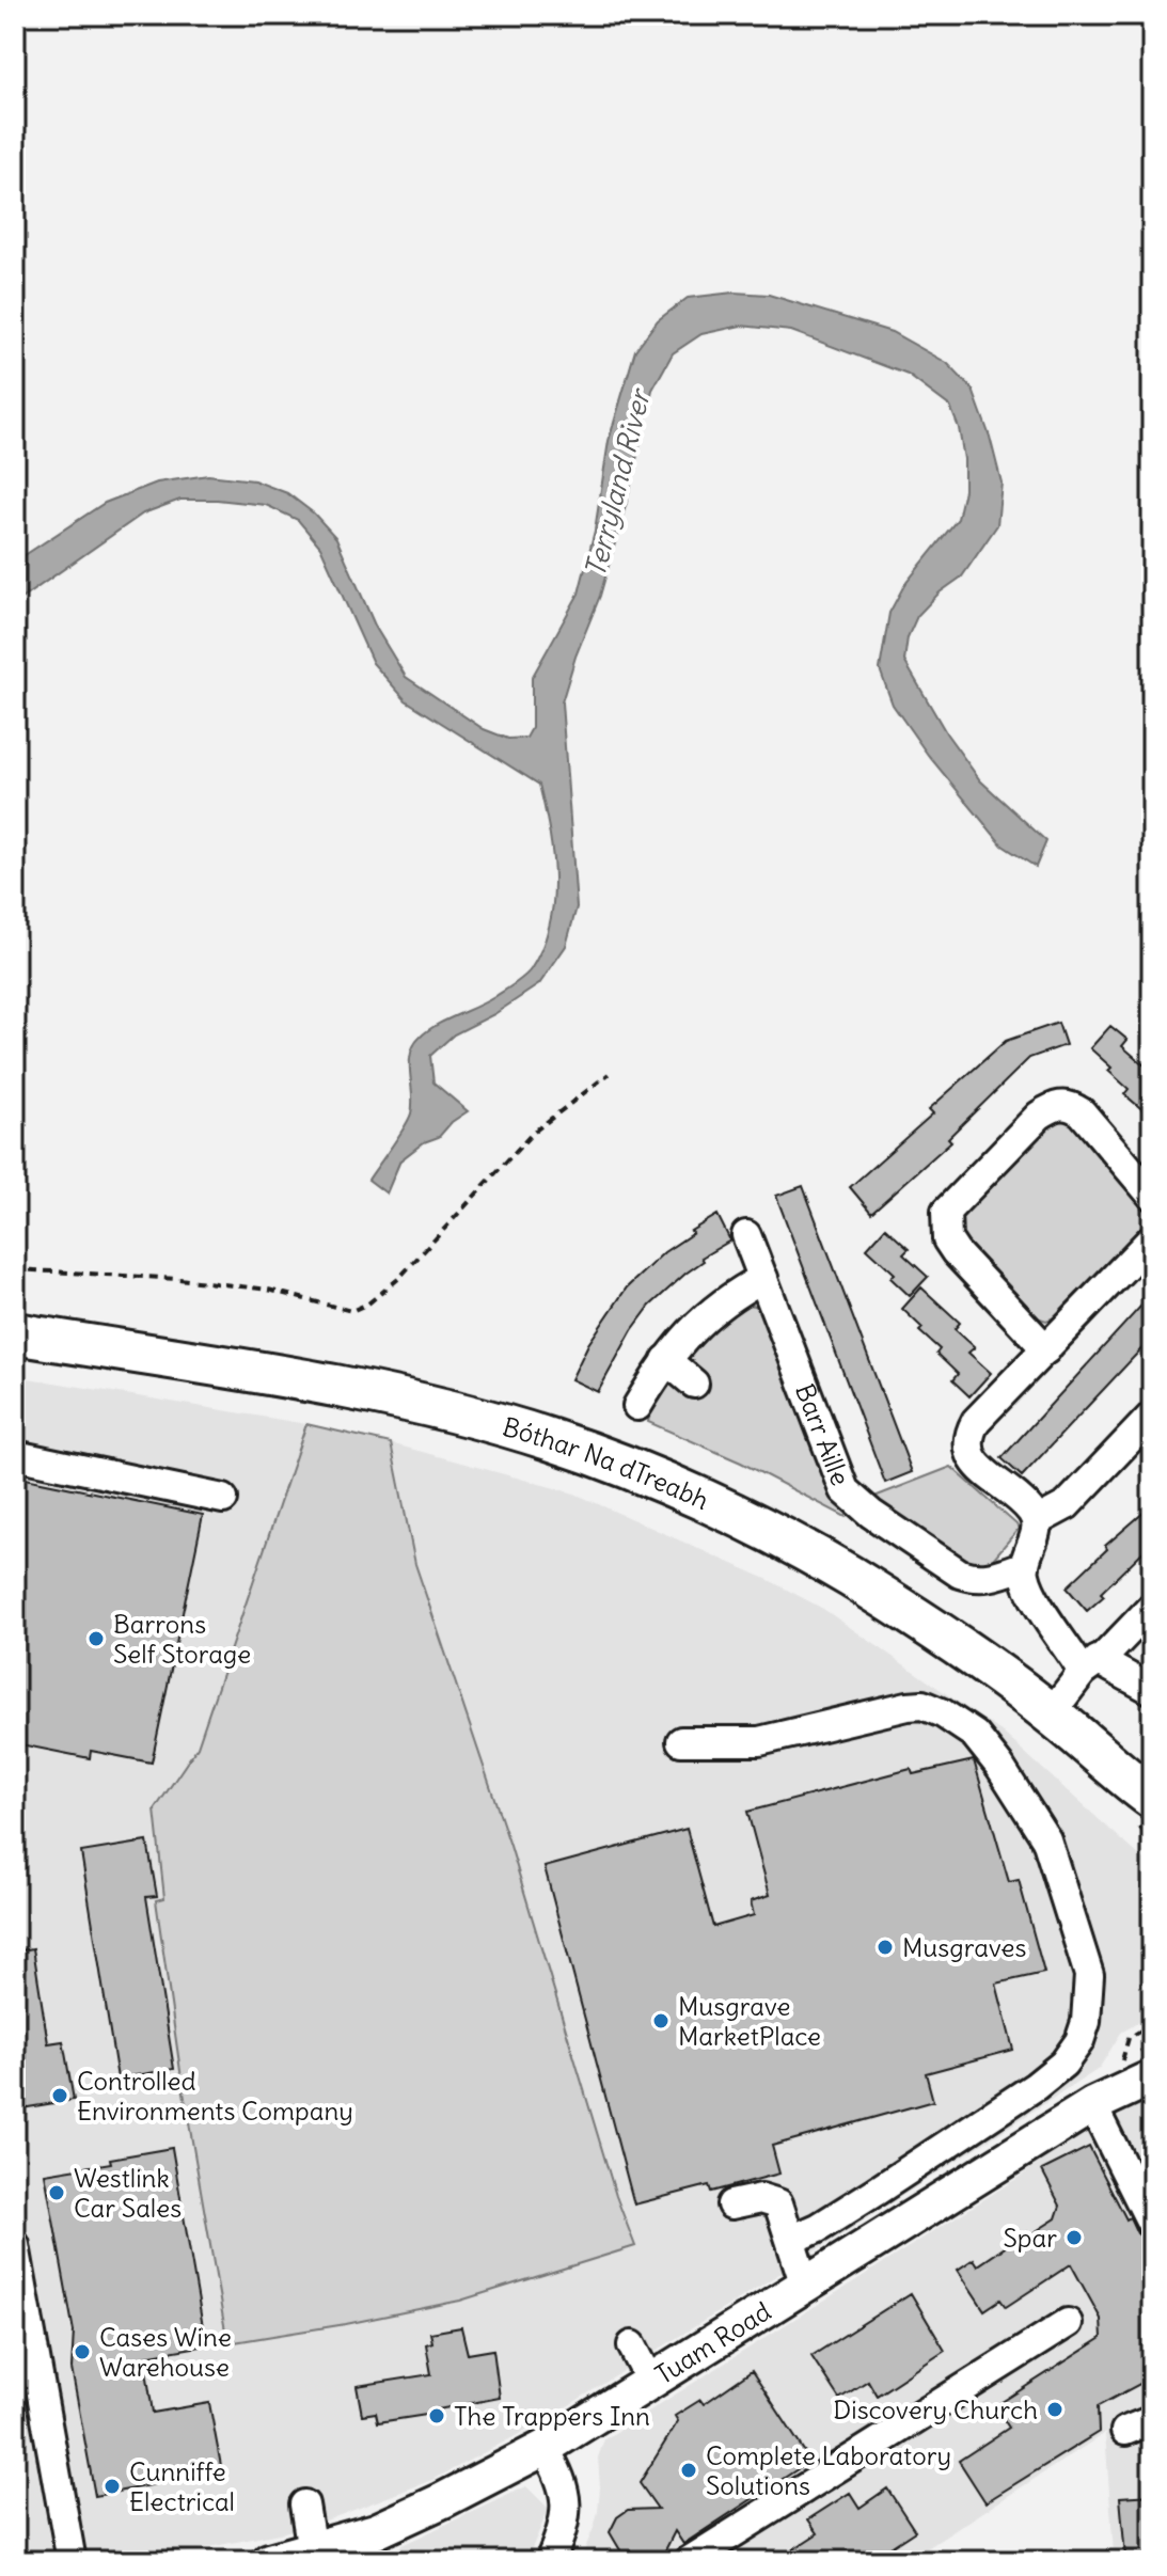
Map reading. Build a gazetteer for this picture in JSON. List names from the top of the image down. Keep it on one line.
{"streets":{"highway":["Bóthar Na dTreabh"],"main road":["Tuam Road"],"street":["Barr Aille"]},"water":["Terryland River"],"places":["Barrons Self Storage","Musgraves","Musgrave MarketPlace","Controlled Environments Company","Westlink Car Sales","Spar","Cases Wine Warehouse","Discovery Church","The Trappers Inn","Complete Laboratory Solutions","Cunniffe Electrical"]}
